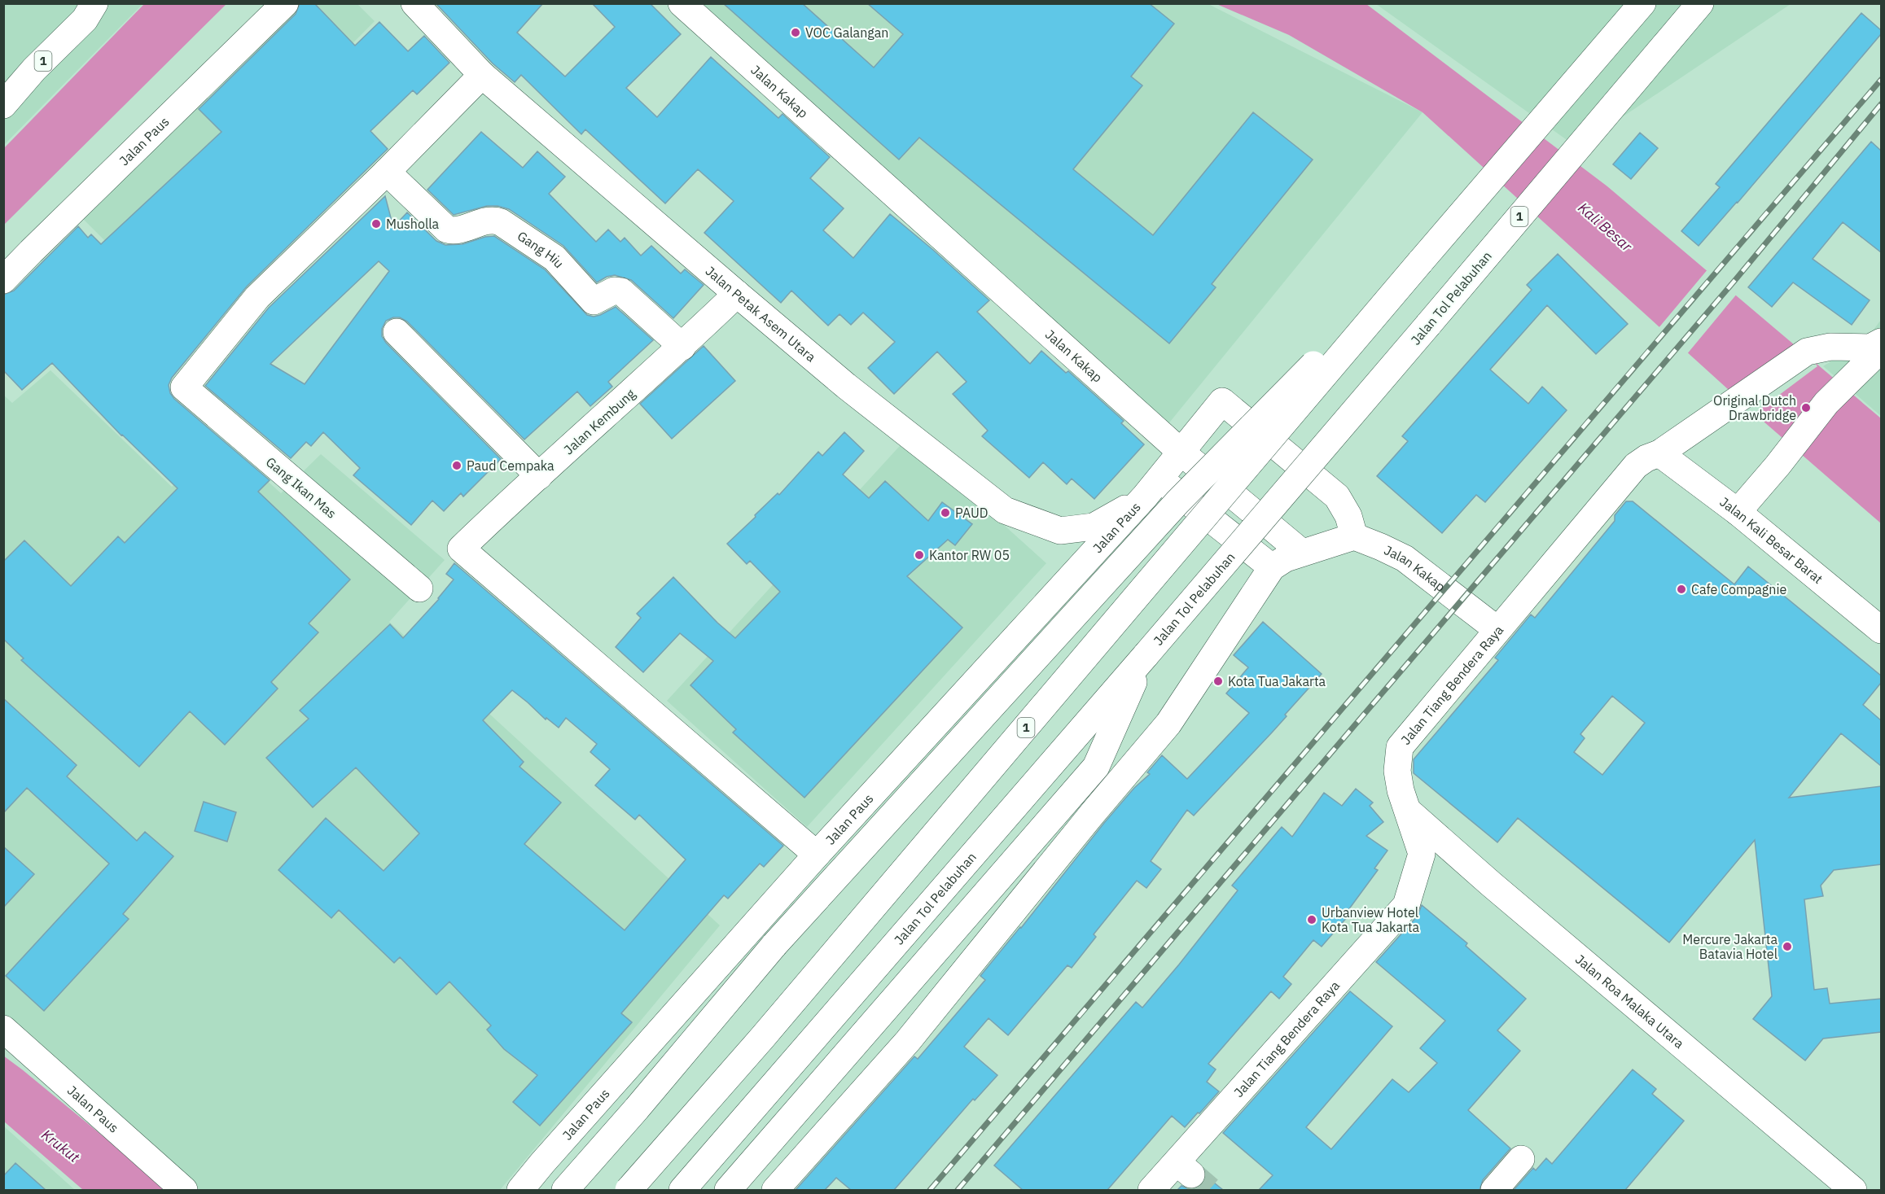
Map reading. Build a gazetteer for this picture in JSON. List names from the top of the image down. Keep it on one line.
{"streets":{"main road":["1","Jalan Kakap","Jalan Paus","Gang Hiu","Jalan Tol Pelabuhan","Jalan Petak Asem Utara","Jalan Kembung","Gang Ikan Mas","Jalan Kali Besar Barat","Jalan Tiang Bendera Raya","Jalan Roa Malaka Utara"]},"crossings":[["Jalan Kakap","Jalan Paus"],["Jalan Kakap","Jalan Tiang Bendera Raya"],["Jalan Paus","Jalan Petak Asem Utara"],["Jalan Paus","Jalan Kembung"],["Gang Hiu","Jalan Kembung"],["Gang Hiu","Gang Ikan Mas"],["Jalan Petak Asem Utara","Jalan Kembung"],["Jalan Kali Besar Barat","Jalan Tiang Bendera Raya"],["Jalan Tiang Bendera Raya","Jalan Roa Malaka Utara"]],"water":["Kali Besar","Krukut"],"places":["VOC Galangan","Musholla","Original Dutch Drawbridge","Paud Cempaka","PAUD","Kantor RW 05","Cafe Compagnie","Kota Tua Jakarta","Urbanview Hotel Kota Tua Jakarta","Mercure Jakarta Batavia Hotel"]}
